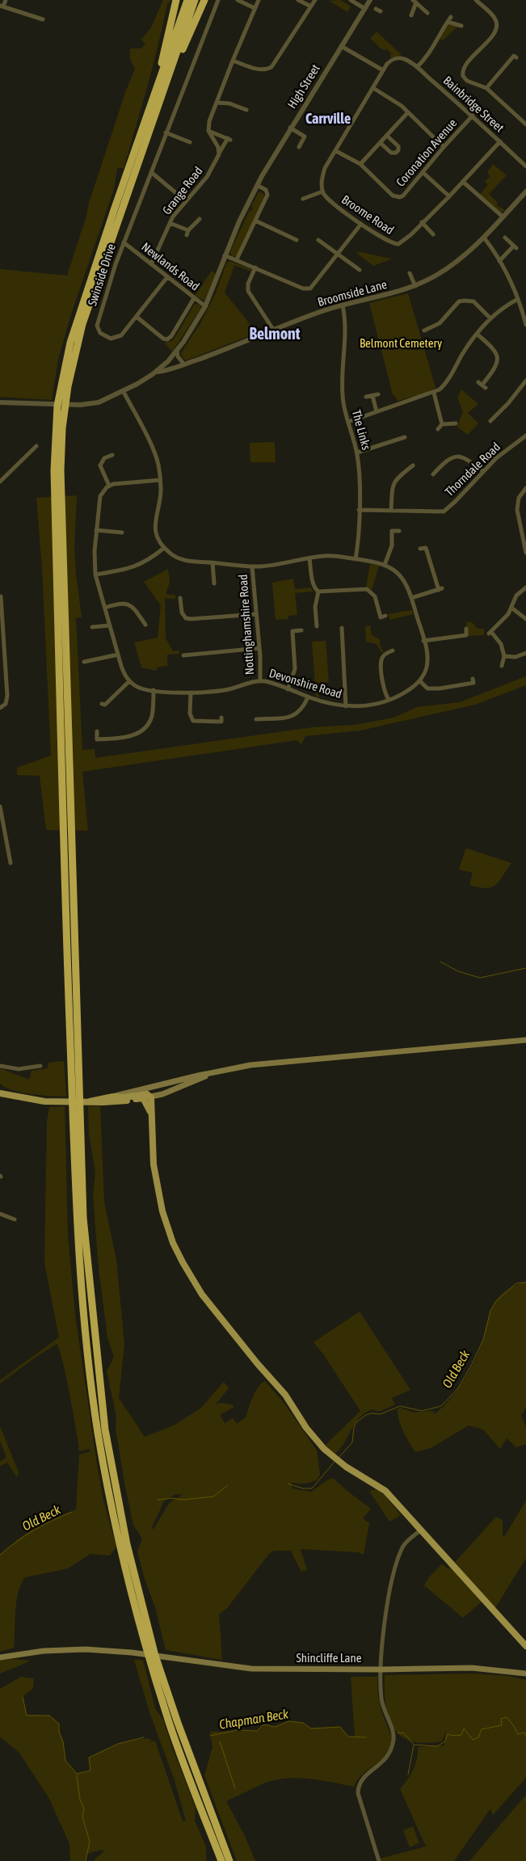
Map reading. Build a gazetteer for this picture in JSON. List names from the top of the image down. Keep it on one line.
{"streets":{"main road":["Shincliffe Lane"],"street":["High Street","Bainbridge Street","Coronation Avenue","Grange Road","Broome Road","Newlands Road","Swinside Drive","Broomside Lane","The Links","Thorndale Road","Nottinghamshire Road","Devonshire Road"]},"crossings":[["High Street","Newlands Road"],["High Street","Broomside Lane"],["Bainbridge Street","Coronation Avenue"],["Bainbridge Street","Broome Road"],["Grange Road","Newlands Road"],["Newlands Road","Swinside Drive"],["Broomside Lane","The Links"],["The Links","Thorndale Road"],["Nottinghamshire Road","Devonshire Road"]],"districts":["Carrville","Belmont"],"water":["Old Beck","Chapman Beck"],"parks":["Belmont Cemetery"]}
